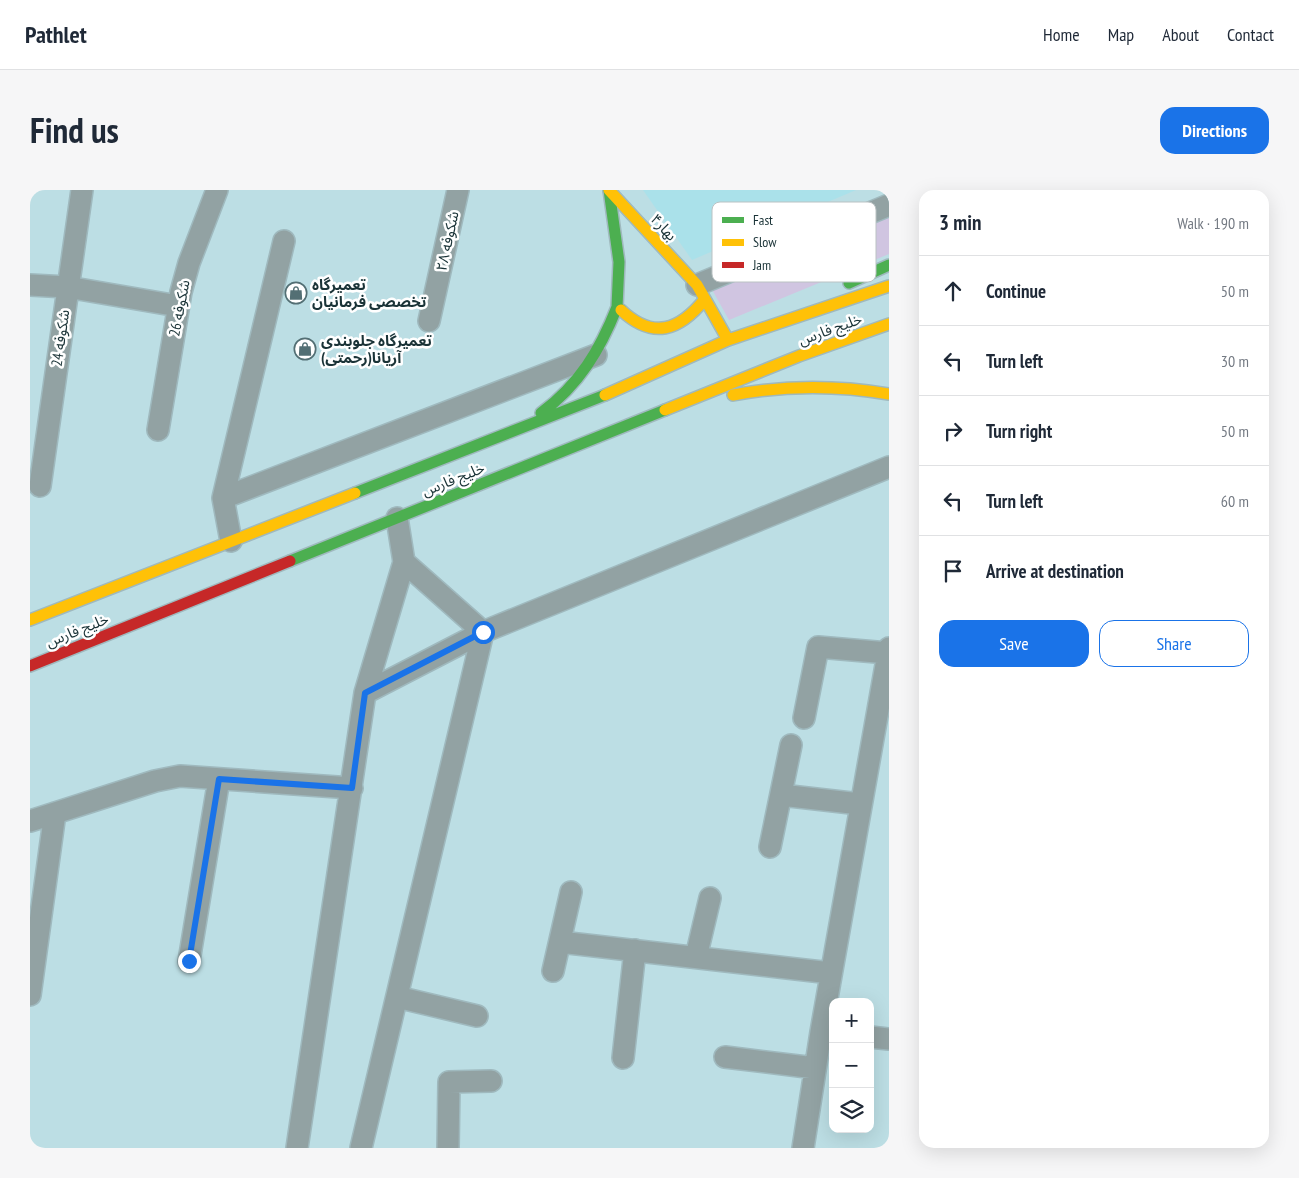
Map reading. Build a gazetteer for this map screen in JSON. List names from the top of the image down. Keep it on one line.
{"streets":{"main road":["بهار۴","خلیج فارس"],"street":["شکوفه ۲۸","شکوفه 26","شکوفه 24"]},"crossings":[["بهار۴","خلیج فارس"]],"places":{"shop":["تعمیرگاه تخصصی فرمانیان","تعمیرگاه جلوبندی آریانا(رحمتی)"]},"legend":["Fast","Slow","Jam"],"page":{"header":"Pathlet","nav":["Home","Map","About","Contact"],"title":"Find us","buttons":["Directions",["Save","Share"]],"heading":["3 min","Walk · 190 m"],"list":[["Continue","50 m"],["Turn left","30 m"],["Turn right","50 m"],["Turn left","60 m"],"Arrive at destination"],"map_buttons":["+","−"]}}
